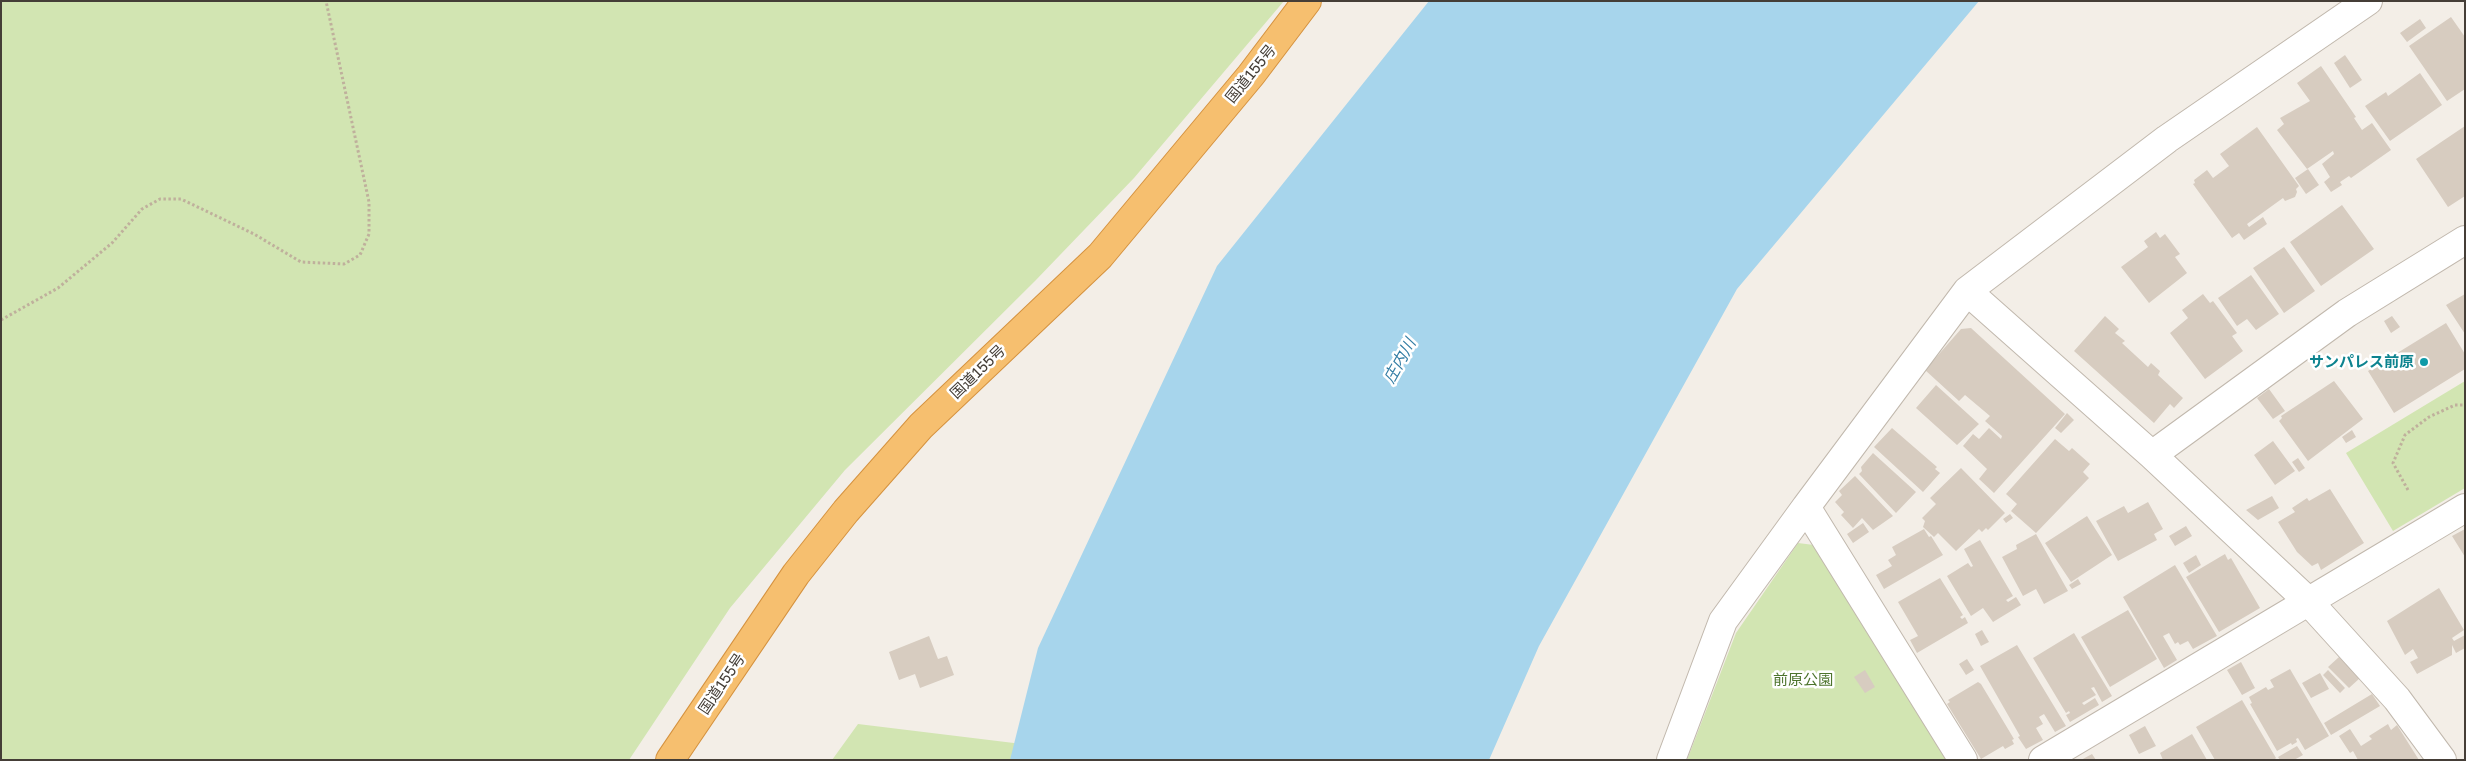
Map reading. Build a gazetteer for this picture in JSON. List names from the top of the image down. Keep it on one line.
{"streets":{"highway":["国道155号"]},"water":["庄内川"],"parks":["前原公園"],"places":["サンパレス前原"]}
